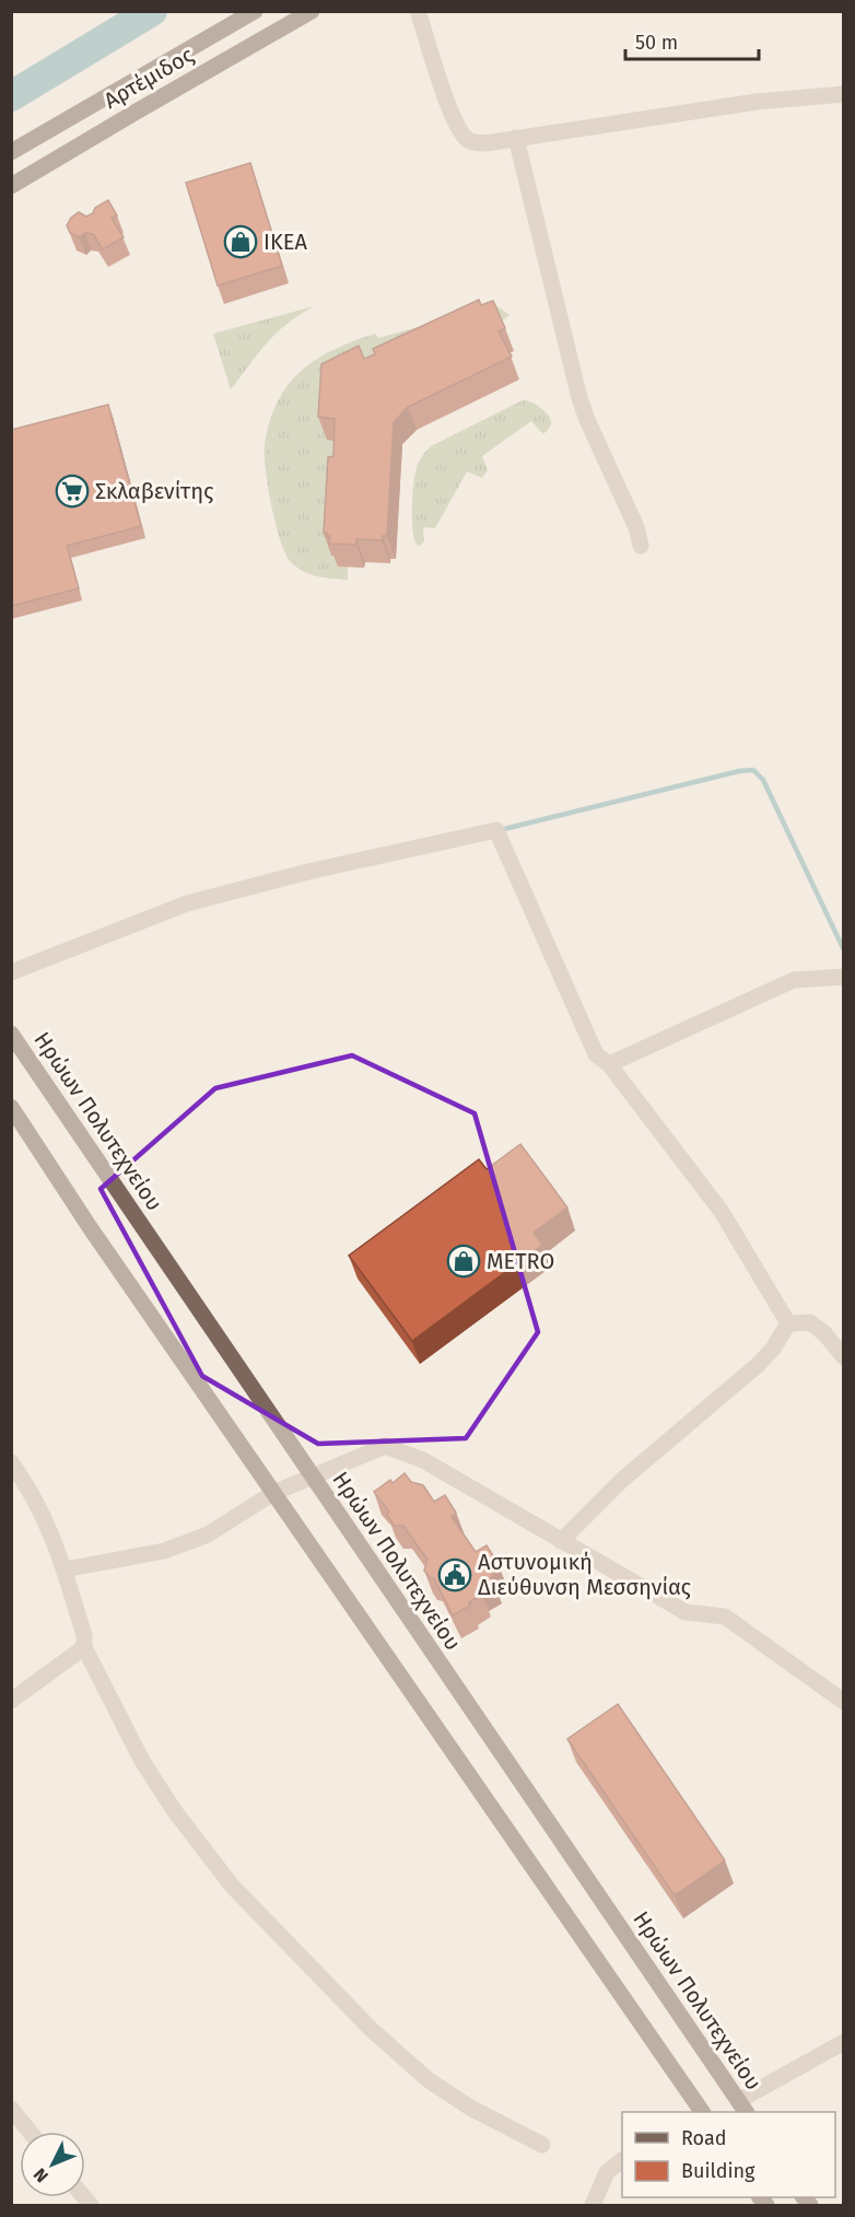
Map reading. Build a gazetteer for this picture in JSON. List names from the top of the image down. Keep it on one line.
{"streets":{"main road":["Αρτέμιδος","Ηρώων Πολυτεχνείου"]},"places":{"shop":["IKEA","METRO"],"supermarket":["Σκλαβενίτης"],"public building":["Αστυνομική Διεύθυνση Μεσσηνίας"]},"legend":["Road","Building"],"scale_bar":"50 m","north":"bottom left"}
